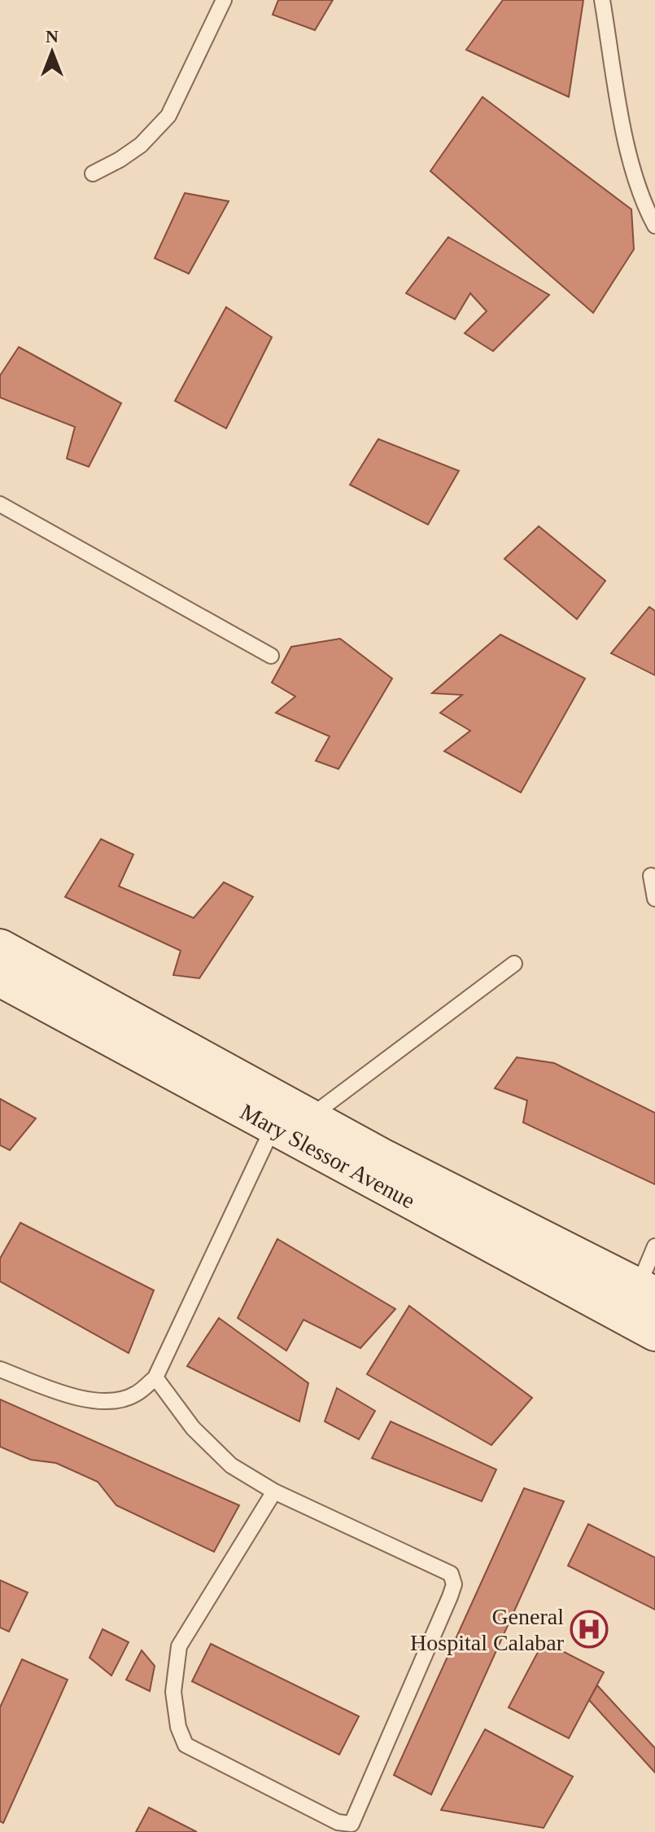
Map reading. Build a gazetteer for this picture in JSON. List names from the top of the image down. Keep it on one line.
{"streets":{"main road":["Mary Slessor Avenue"]},"places":{"hospital":["General Hospital Calabar"]},"north":"top"}
